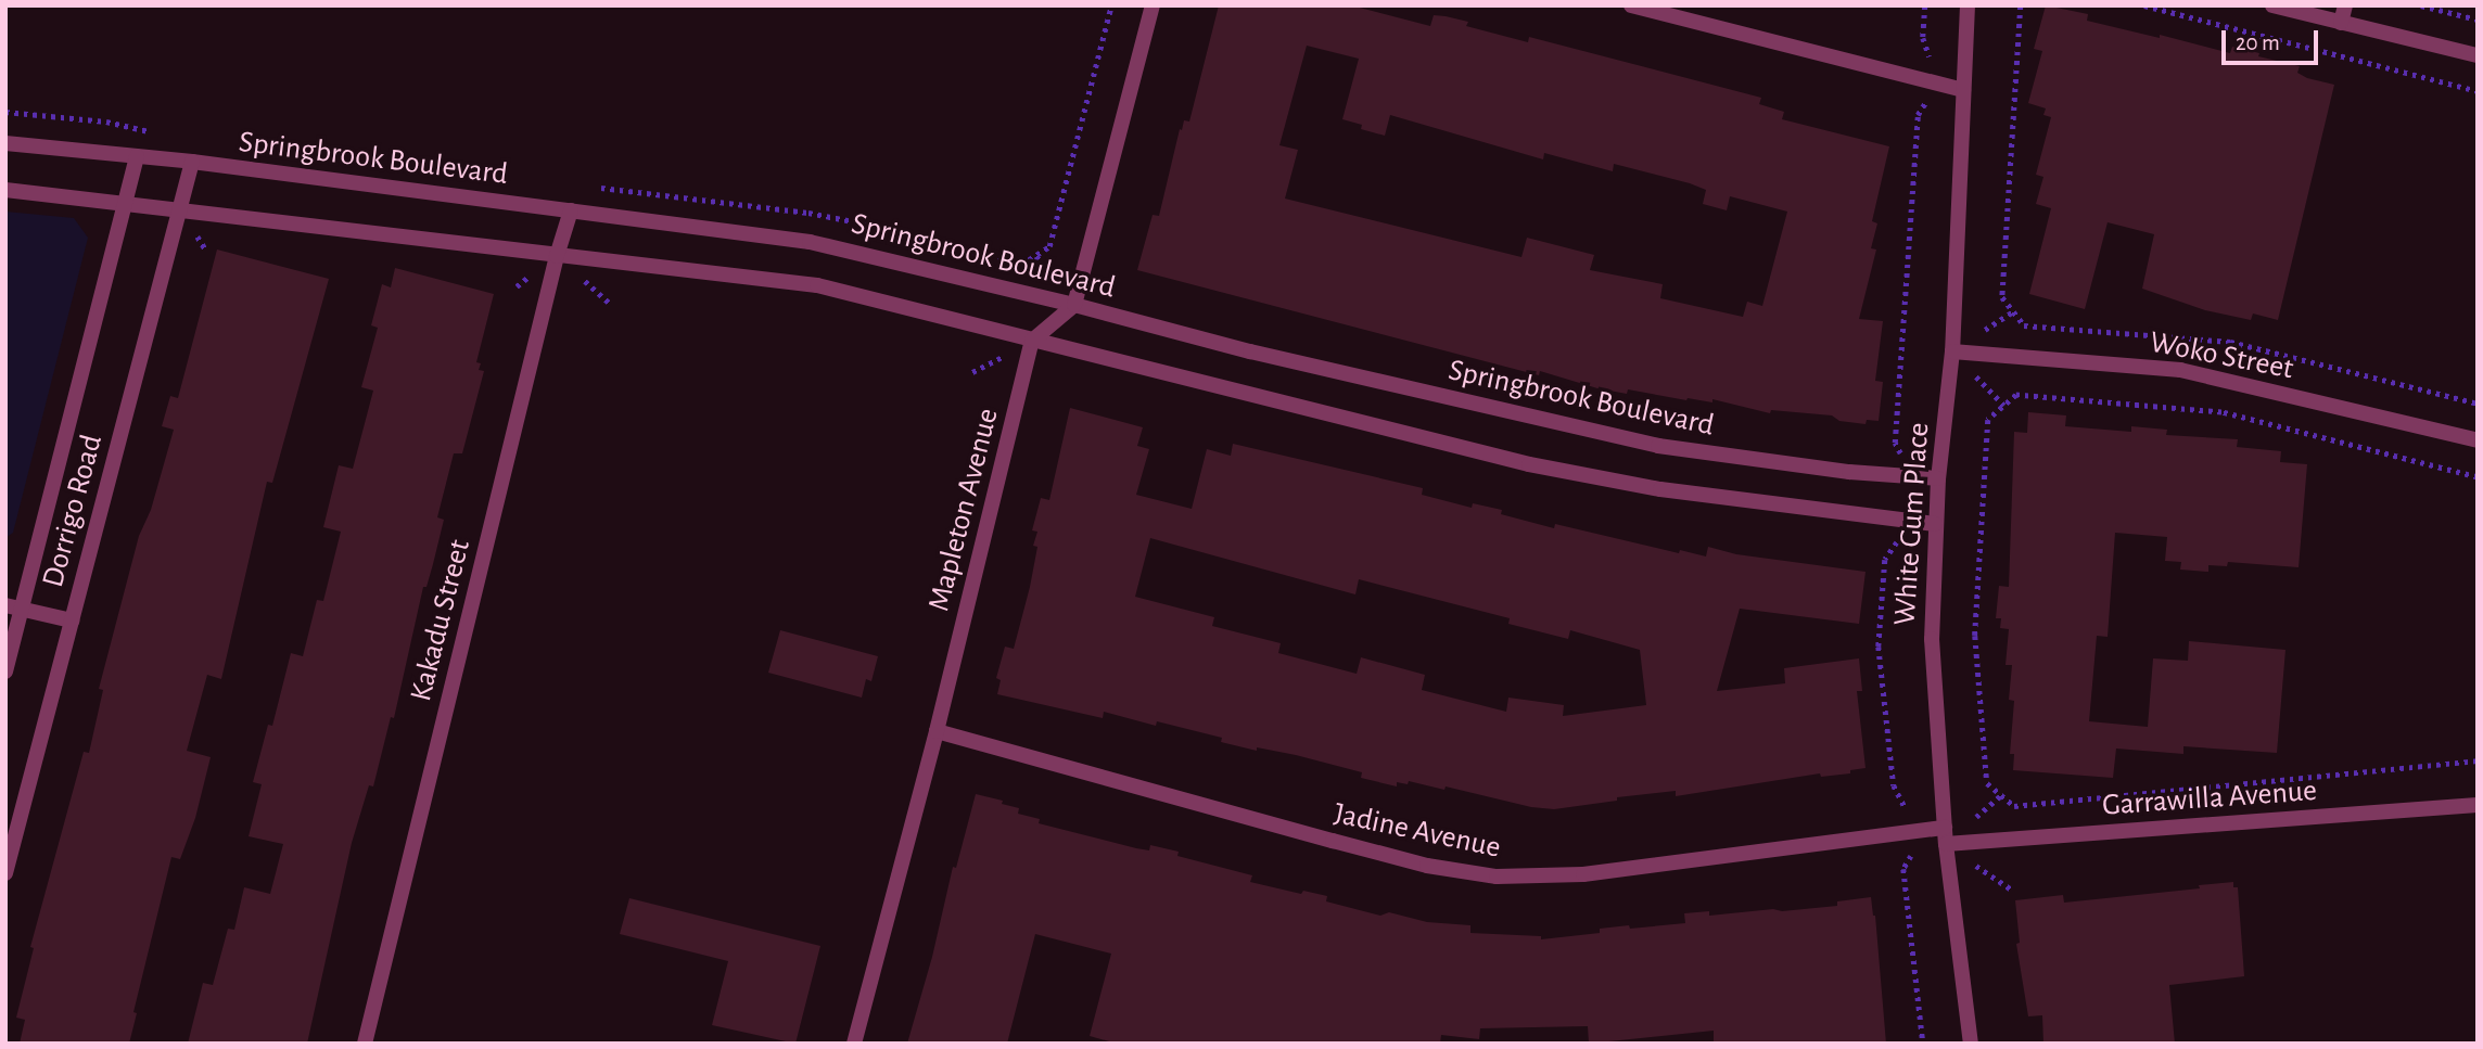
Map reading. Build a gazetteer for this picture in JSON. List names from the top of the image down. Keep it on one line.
{"streets":{"street":["Springbrook Boulevard","Woko Street","Mapleton Avenue","Dorrigo Road","White Gum Place","Kakadu Street","Garrawilla Avenue","Jadine Avenue"]},"crossings":[["Springbrook Boulevard","Dorrigo Road"],["Springbrook Boulevard","White Gum Place"],["Springbrook Boulevard","Kakadu Street"],["Woko Street","White Gum Place"],["Mapleton Avenue","Jadine Avenue"],["White Gum Place","Garrawilla Avenue"],["White Gum Place","Jadine Avenue"],["Garrawilla Avenue","Jadine Avenue"]],"scale_bar":"20 m"}
